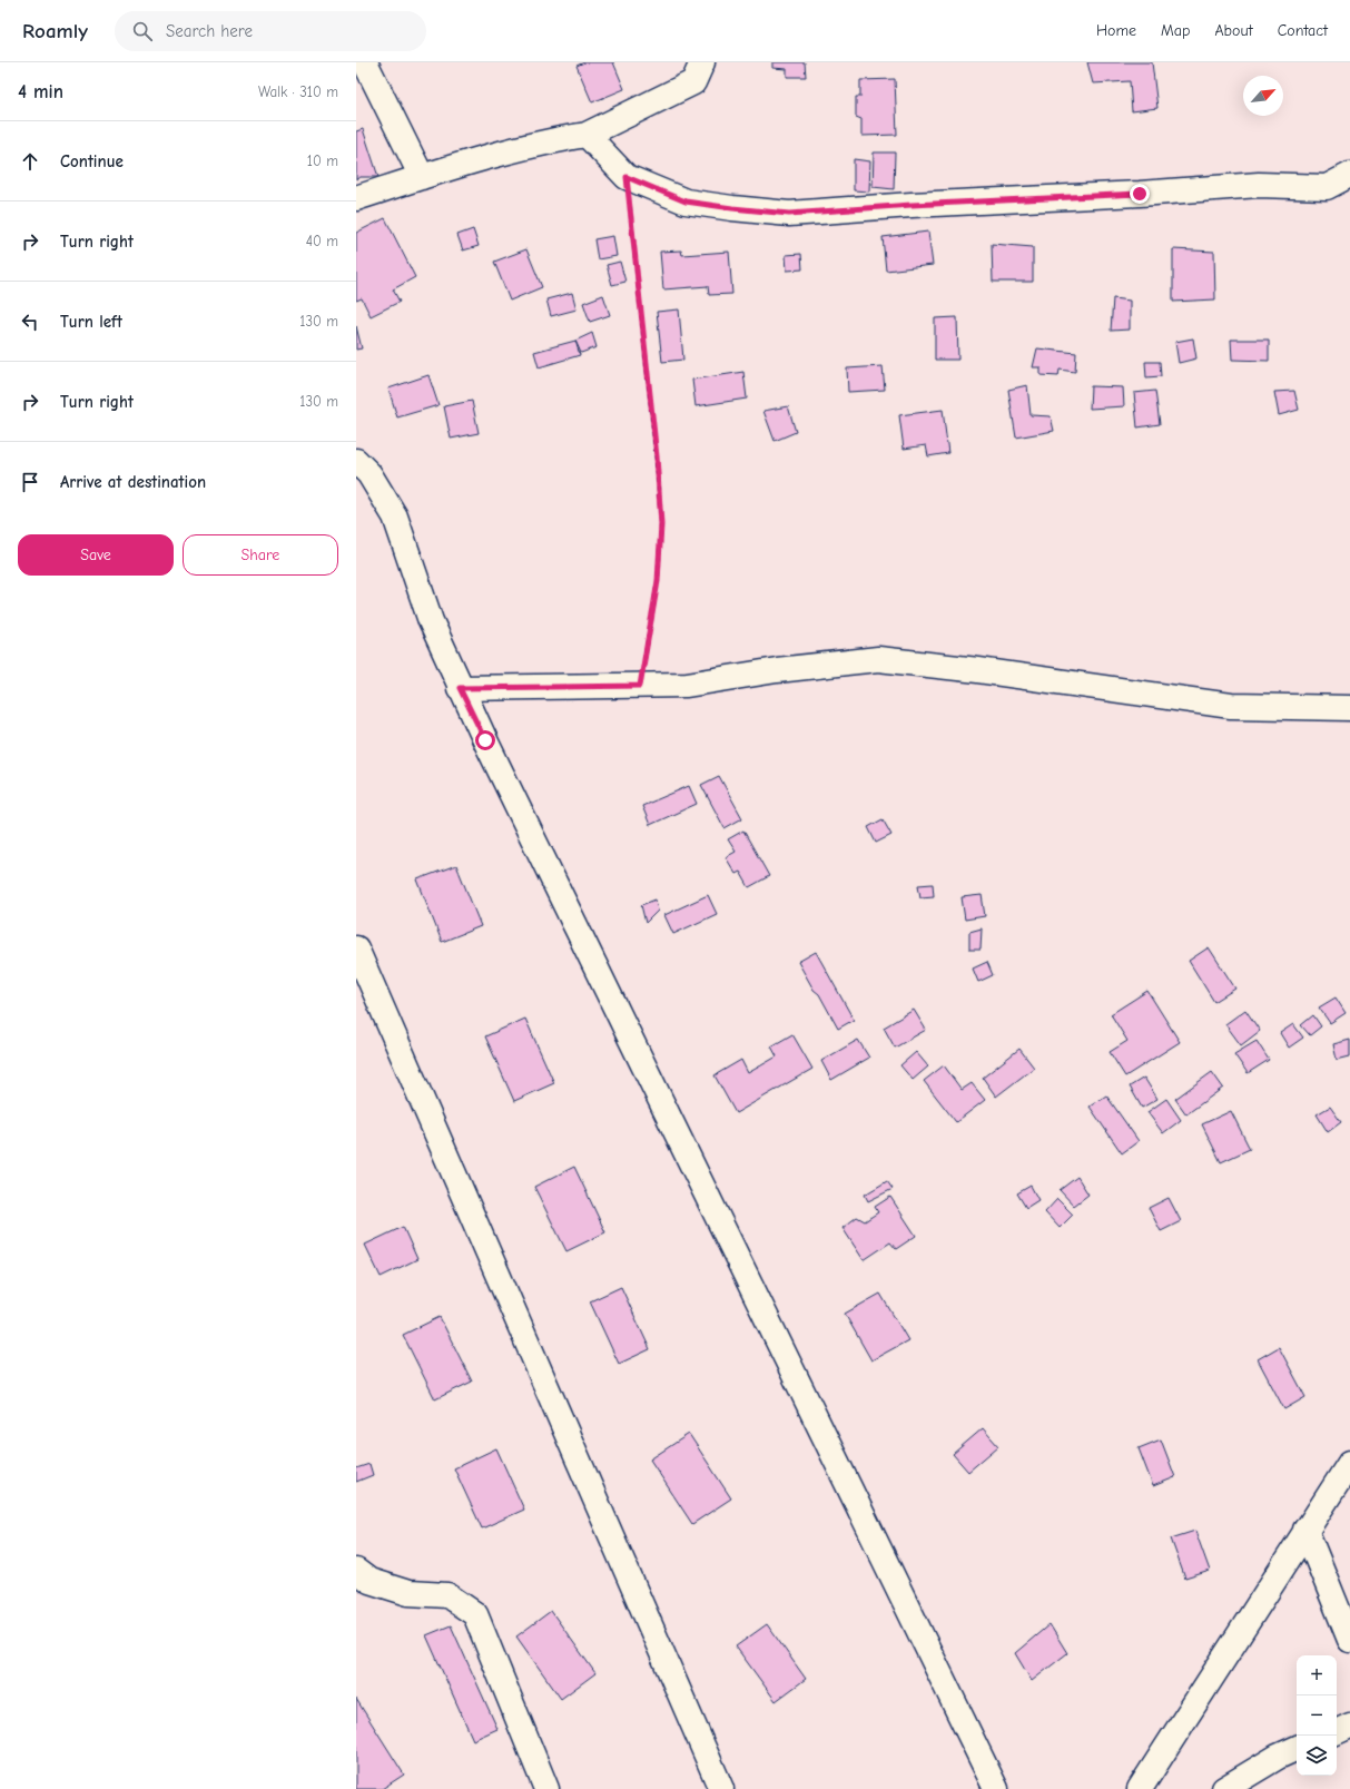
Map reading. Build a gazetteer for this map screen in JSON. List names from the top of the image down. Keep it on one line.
{"north":"top right","page":{"header":"Roamly","search":"Search here","nav":["Home","Map","About","Contact"],"heading":["4 min","Walk · 310 m"],"list":[["Continue","10 m"],["Turn right","40 m"],["Turn left","130 m"],["Turn right","130 m"],"Arrive at destination"],"buttons":["Save","Share"],"map_buttons":["+","−"]}}
